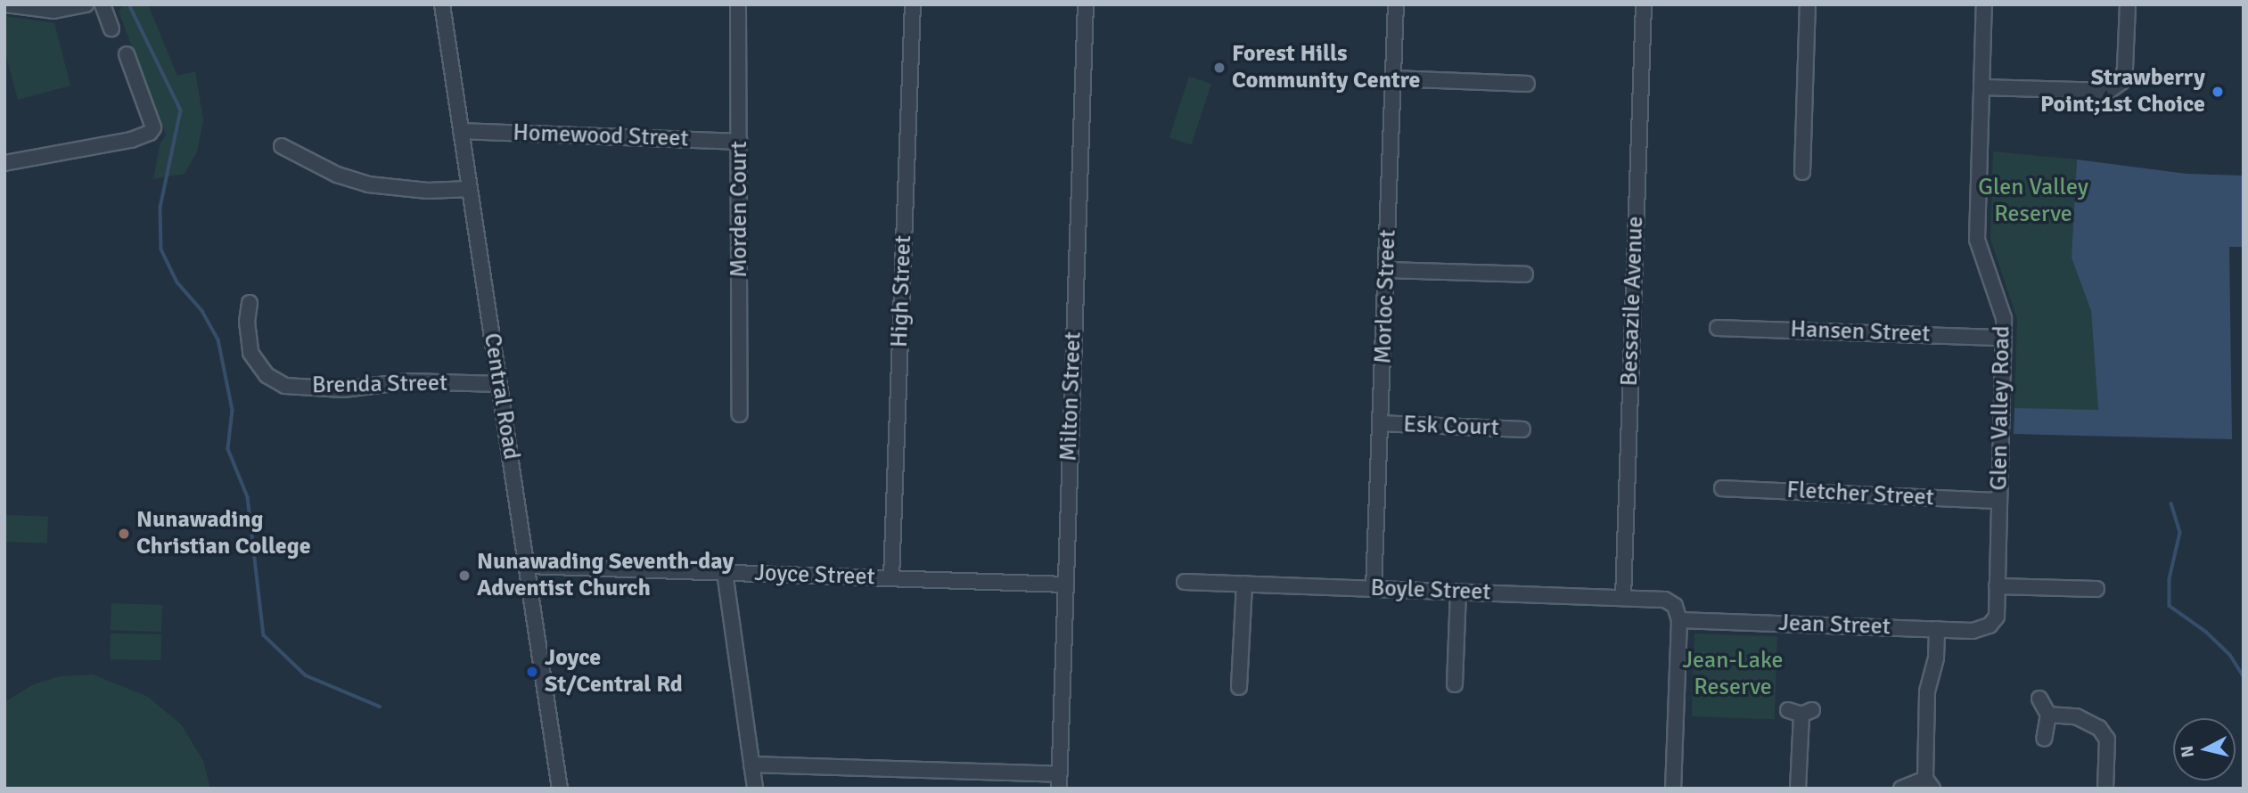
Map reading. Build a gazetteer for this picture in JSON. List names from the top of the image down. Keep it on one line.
{"streets":{"street":["Homewood Street","Morden Court","High Street","Morloc Street","Bessazile Avenue","Hansen Street","Brenda Street","Central Road","Milton Street","Glen Valley Road","Esk Court","Fletcher Street","Joyce Street","Boyle Street","Jean Street"]},"crossings":[["Homewood Street","Morden Court"],["Homewood Street","Central Road"],["High Street","Joyce Street"],["Morloc Street","Esk Court"],["Morloc Street","Boyle Street"],["Bessazile Avenue","Boyle Street"],["Hansen Street","Glen Valley Road"],["Brenda Street","Central Road"],["Central Road","Joyce Street"],["Milton Street","Joyce Street"],["Glen Valley Road","Fletcher Street"],["Glen Valley Road","Jean Street"],["Boyle Street","Jean Street"]],"parks":["Glen Valley Reserve","Jean-Lake Reserve"],"places":["Forest Hills Community Centre","Strawberry Point;1st Choice","Nunawading Christian College","Nunawading Seventh-day Adventist Church","Joyce St/Central Rd"],"north":"left"}
